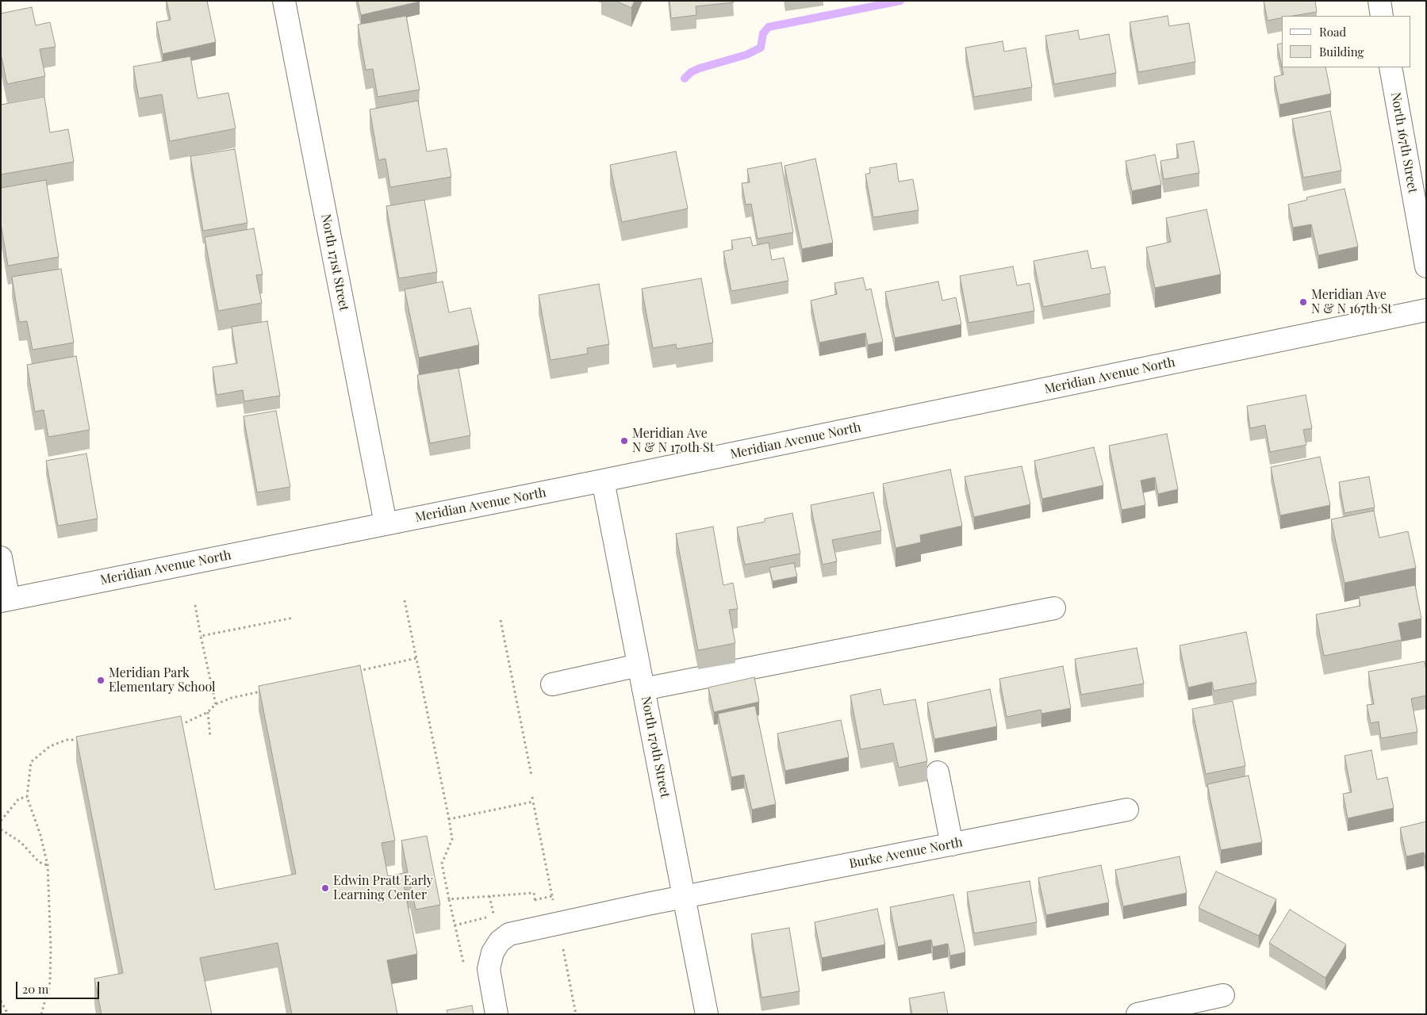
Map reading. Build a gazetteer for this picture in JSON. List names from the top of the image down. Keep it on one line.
{"streets":{"street":["North 167th Street","North 171st Street","Meridian Avenue North","North 170th Street","Burke Avenue North"]},"crossings":[["North 171st Street","Meridian Avenue North"],["Meridian Avenue North","North 170th Street"],["North 170th Street","Burke Avenue North"]],"places":["Meridian Ave N & N 167th St","Meridian Ave N & N 170th St","Meridian Park Elementary School","Edwin Pratt Early Learning Center"],"legend":["Road","Building"],"scale_bar":"20 m"}
